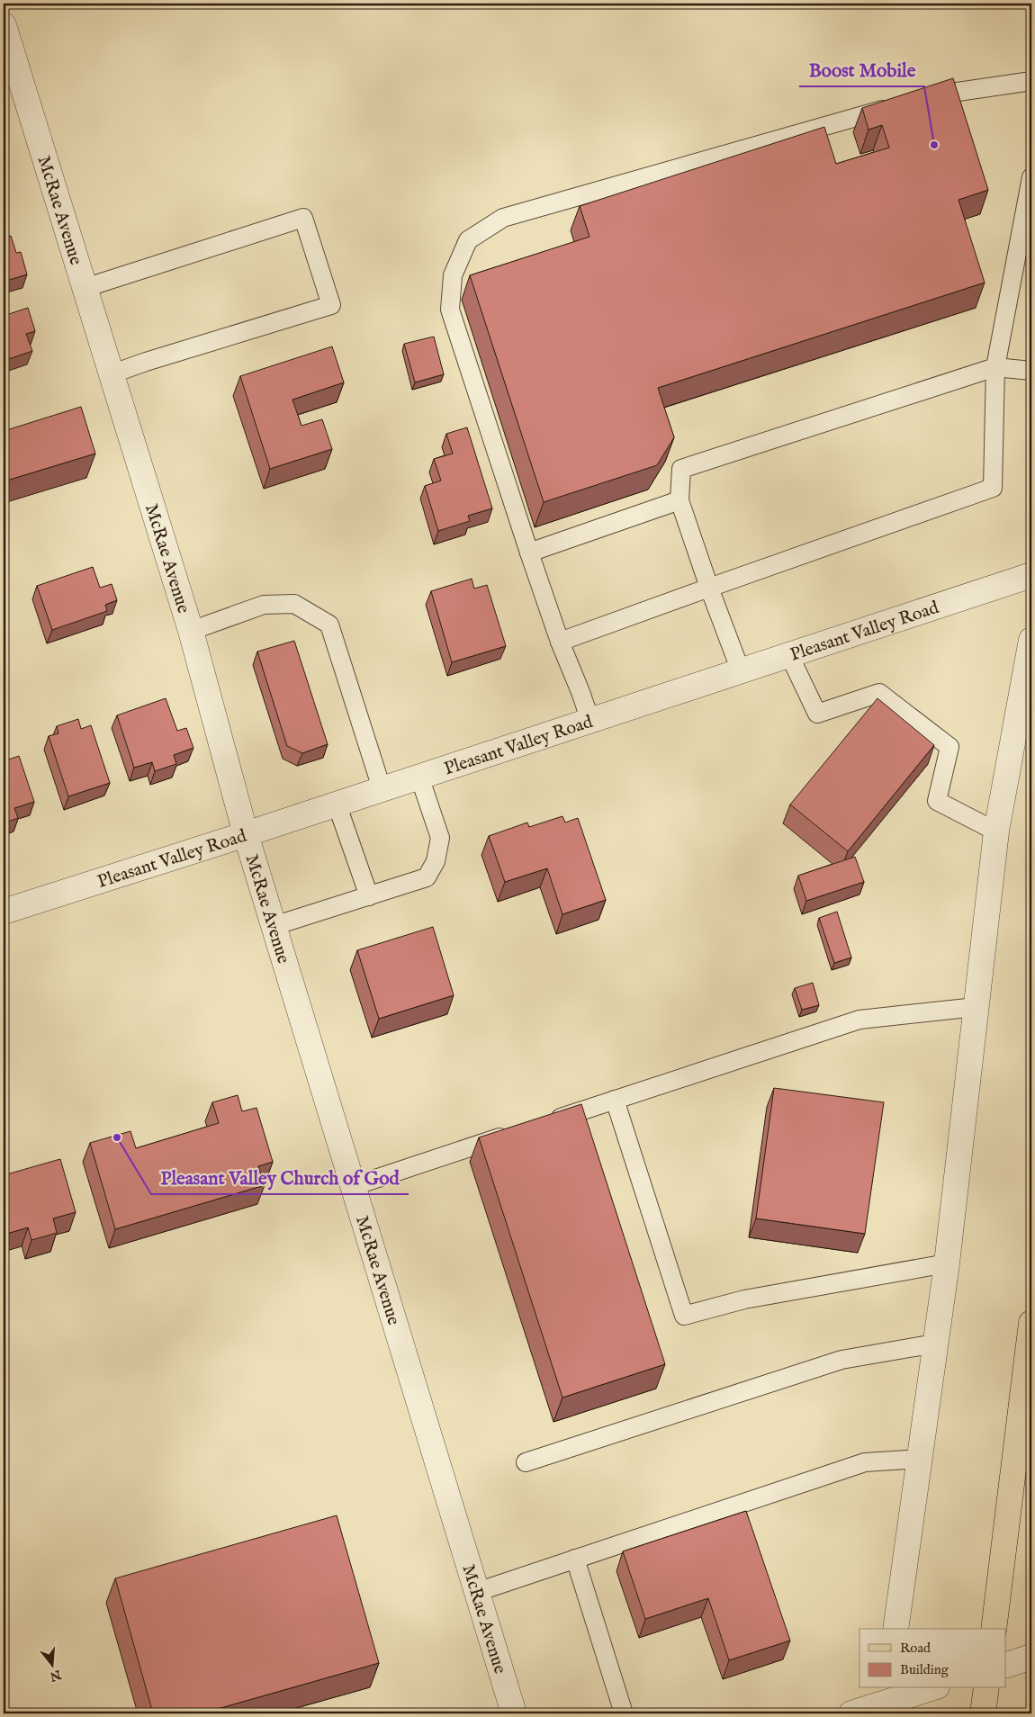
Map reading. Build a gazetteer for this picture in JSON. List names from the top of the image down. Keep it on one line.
{"streets":{"street":["McRae Avenue","Pleasant Valley Road"]},"crossings":[["McRae Avenue","Pleasant Valley Road"]],"places":["Boost Mobile","Pleasant Valley Church of God"],"legend":["Road","Building"],"north":"bottom"}
